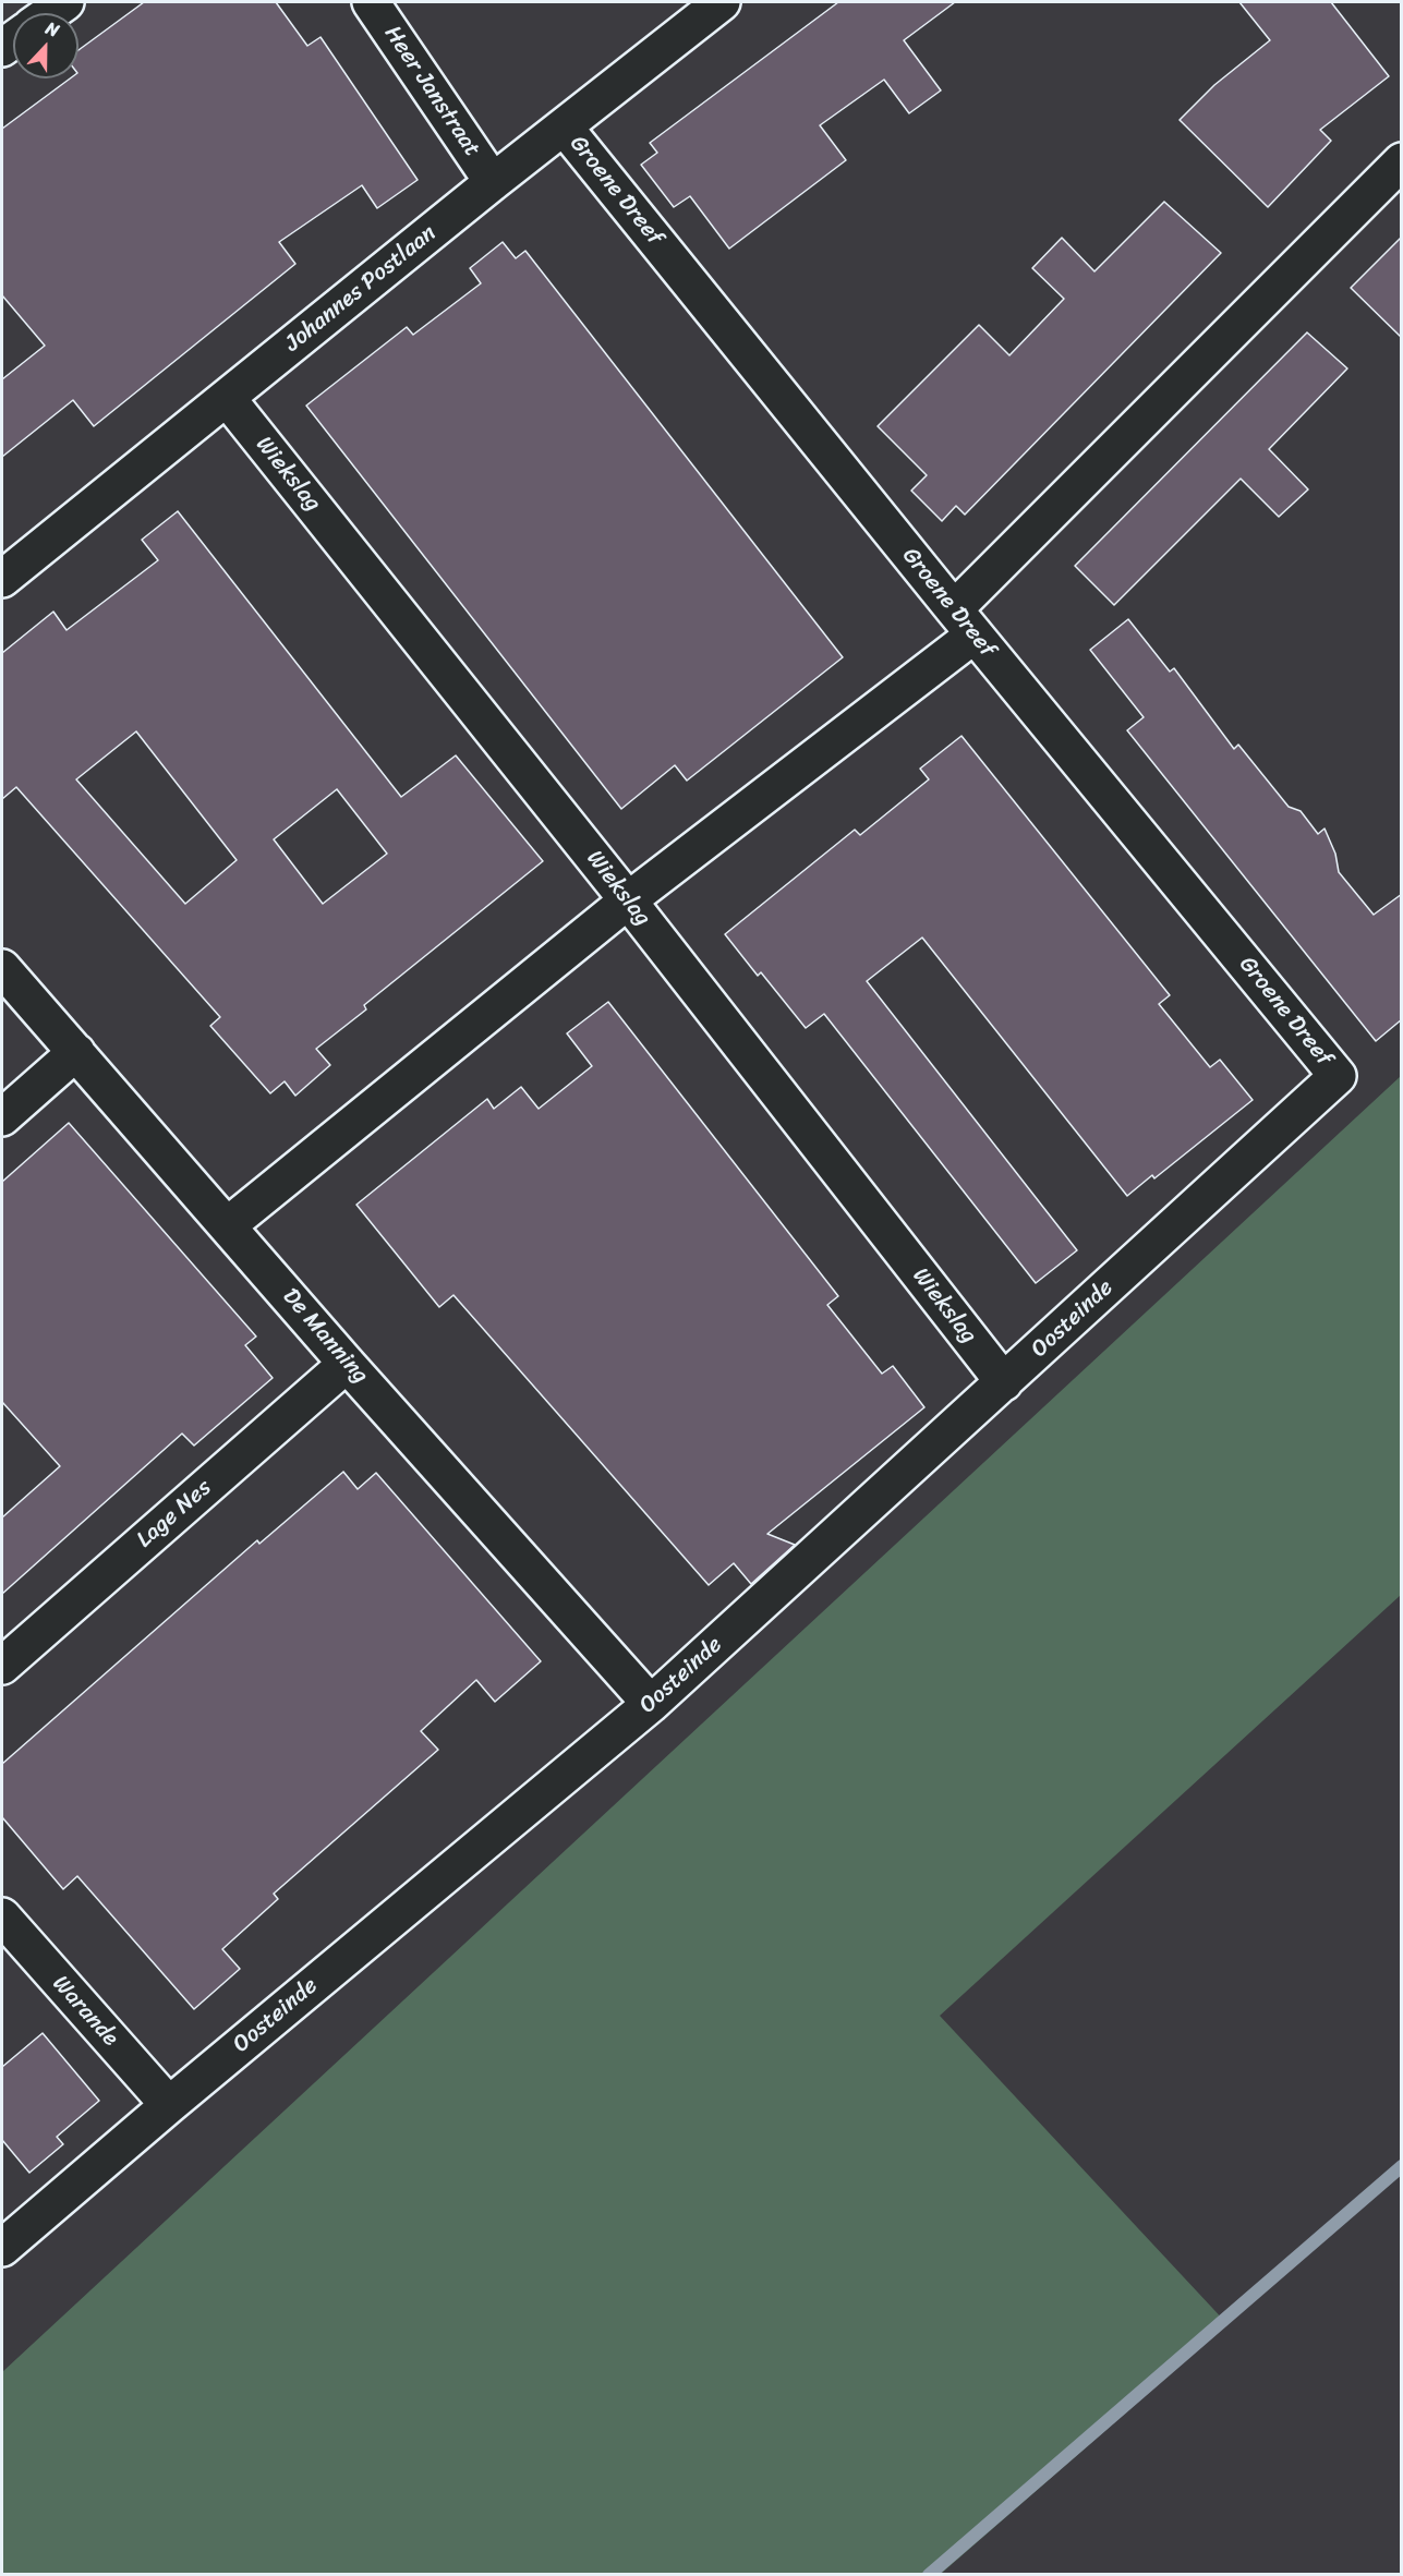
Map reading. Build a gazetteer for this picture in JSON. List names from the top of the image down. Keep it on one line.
{"streets":{"street":["Heer Janstraat","Groene Dreef","Johannes Postlaan","Wiekslag","Oosteinde","De Manning","Lage Nes","Warande"]},"crossings":[["Heer Janstraat","Johannes Postlaan"],["Groene Dreef","Johannes Postlaan"],["Groene Dreef","Oosteinde"],["Johannes Postlaan","Wiekslag"],["Wiekslag","Oosteinde"],["Oosteinde","De Manning"],["Oosteinde","Warande"],["De Manning","Lage Nes"]],"north":"top"}
